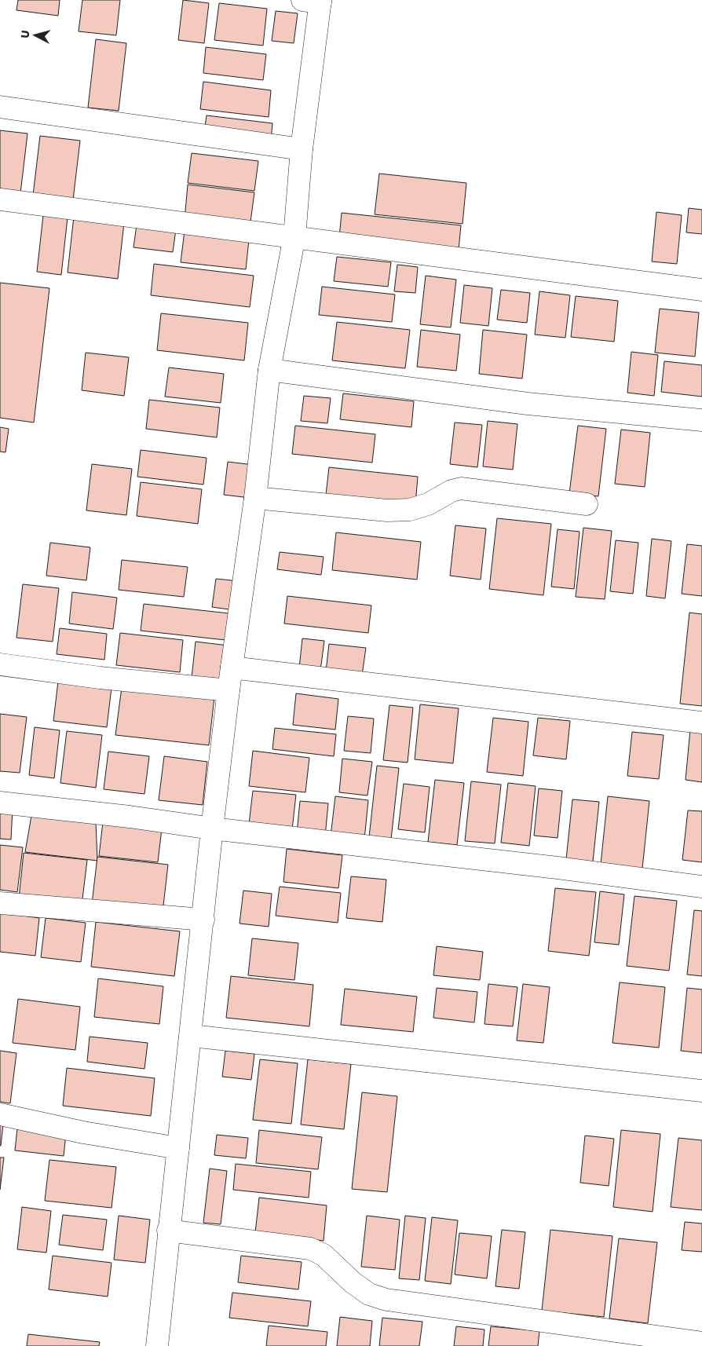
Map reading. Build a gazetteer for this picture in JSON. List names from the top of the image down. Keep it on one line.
{"north":"left"}
